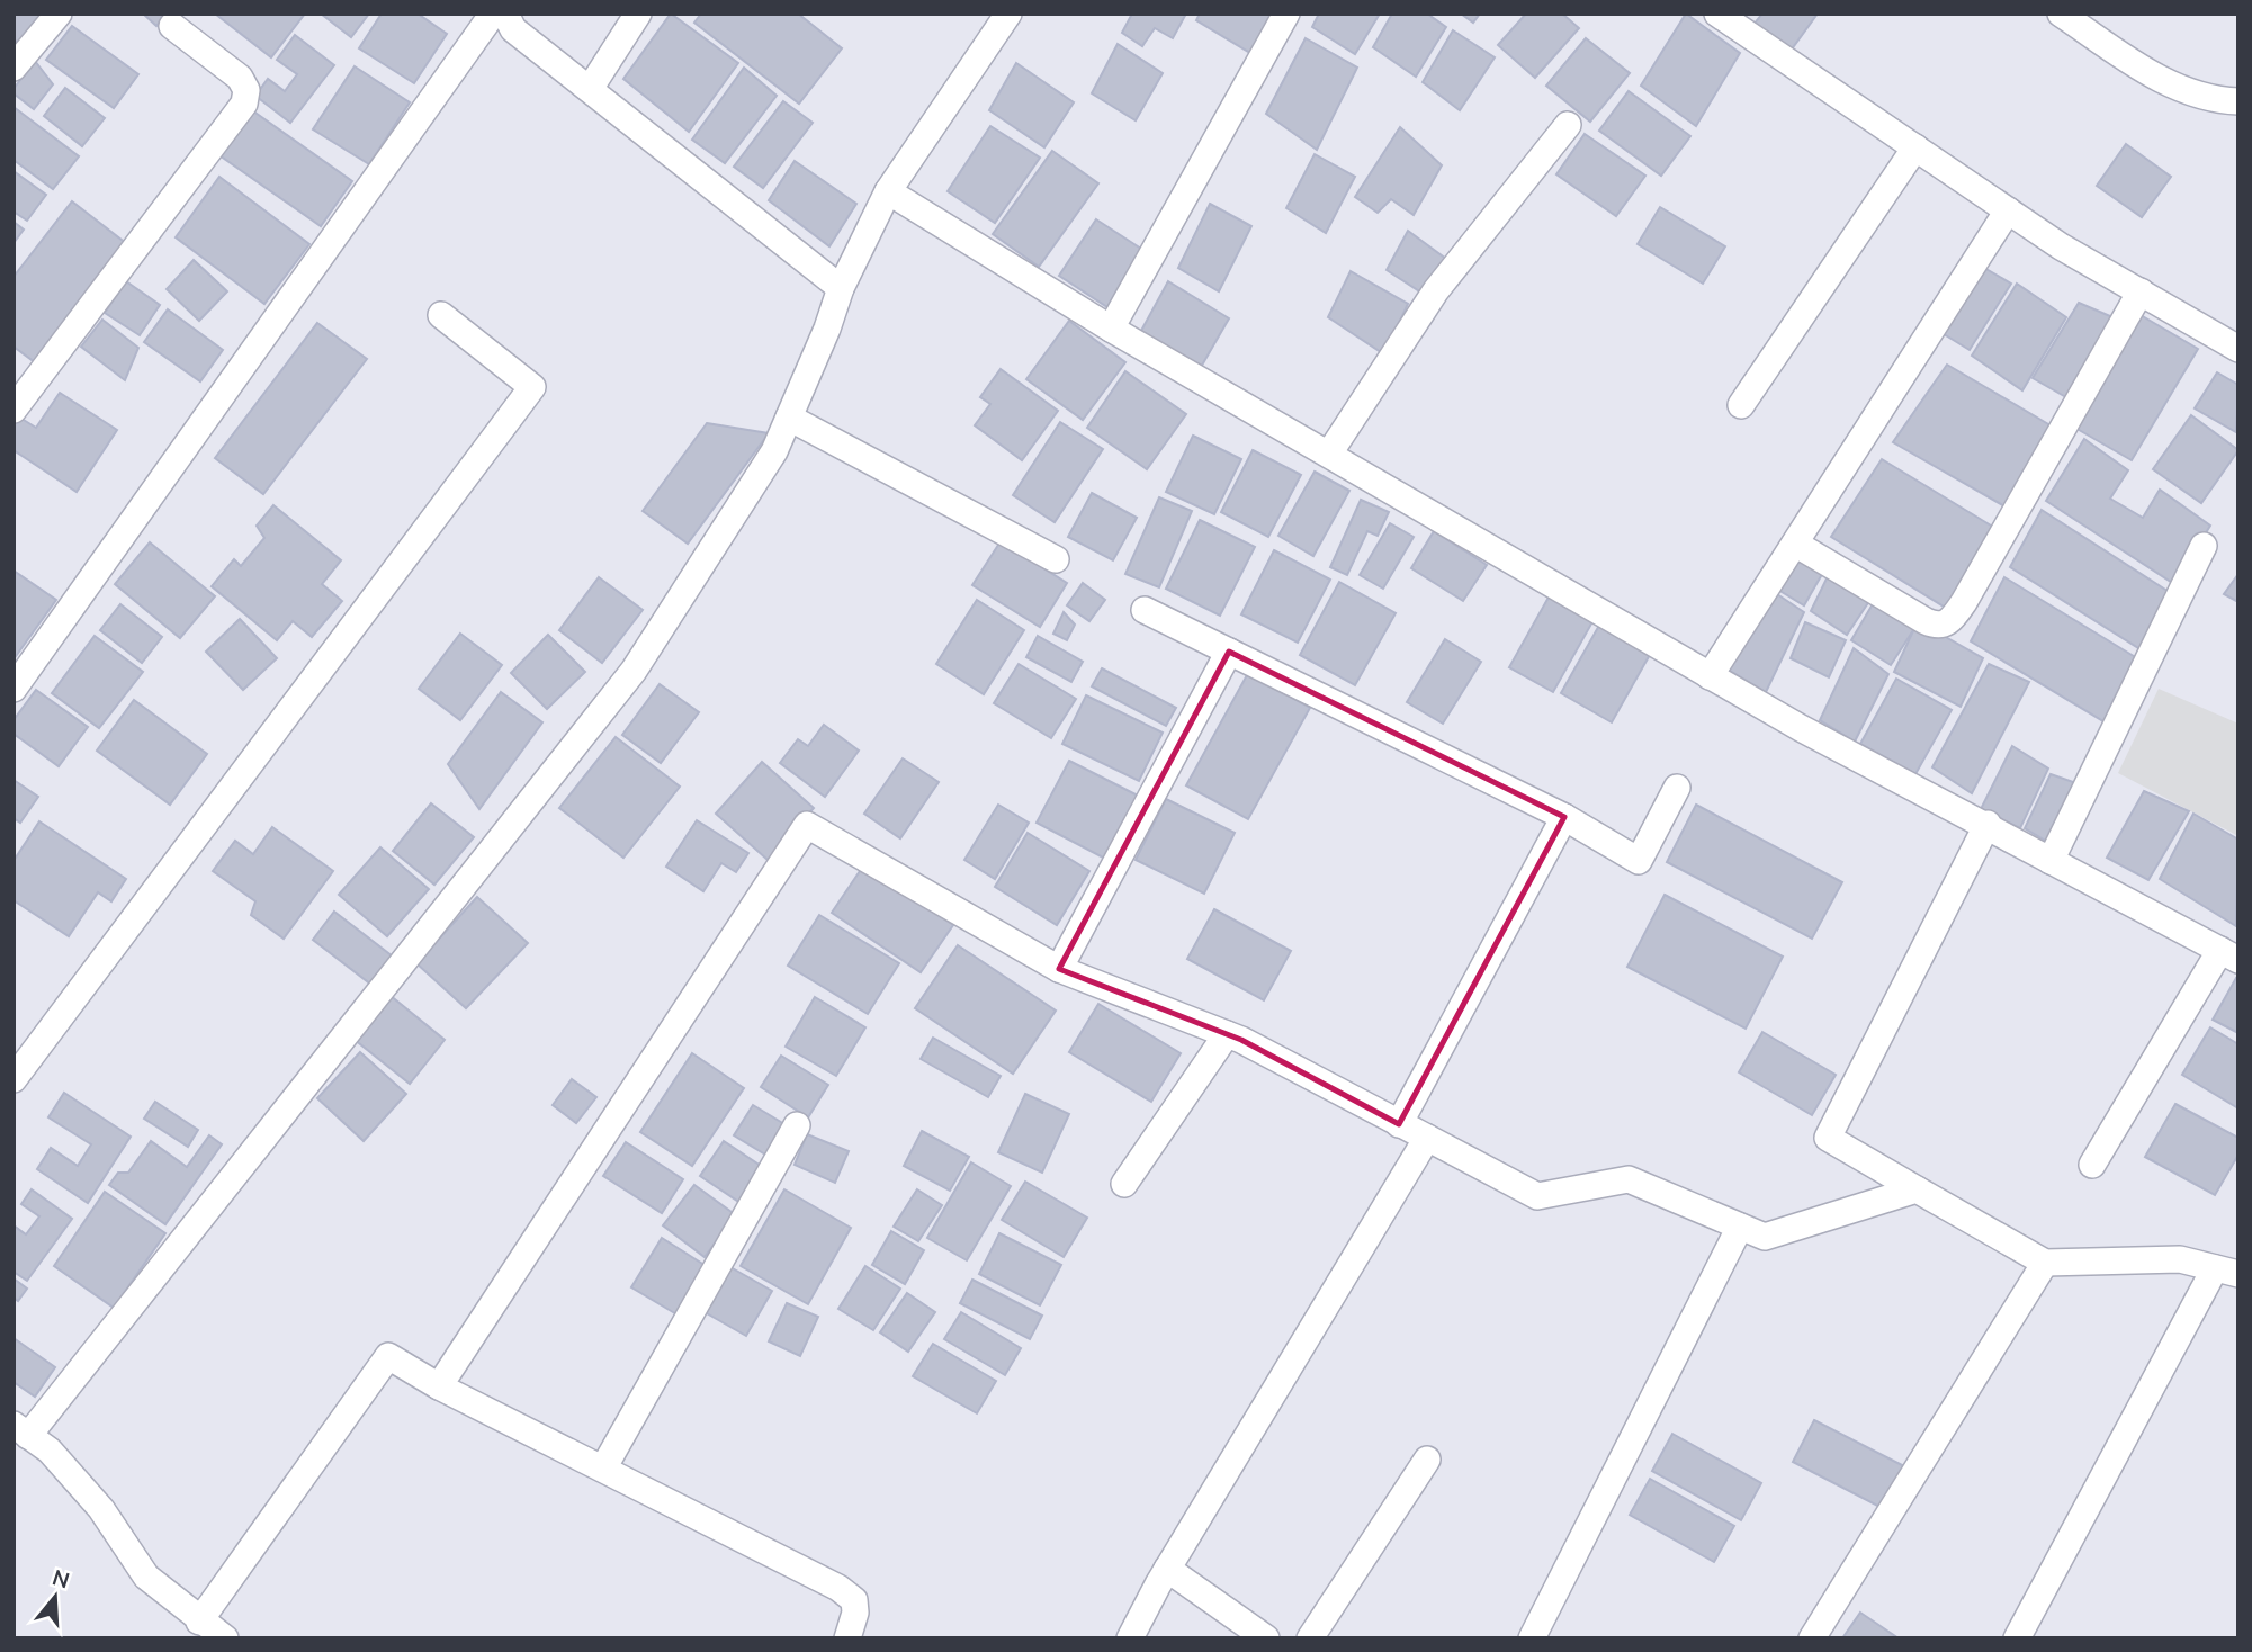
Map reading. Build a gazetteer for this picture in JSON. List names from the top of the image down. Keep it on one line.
{"north":"top"}
